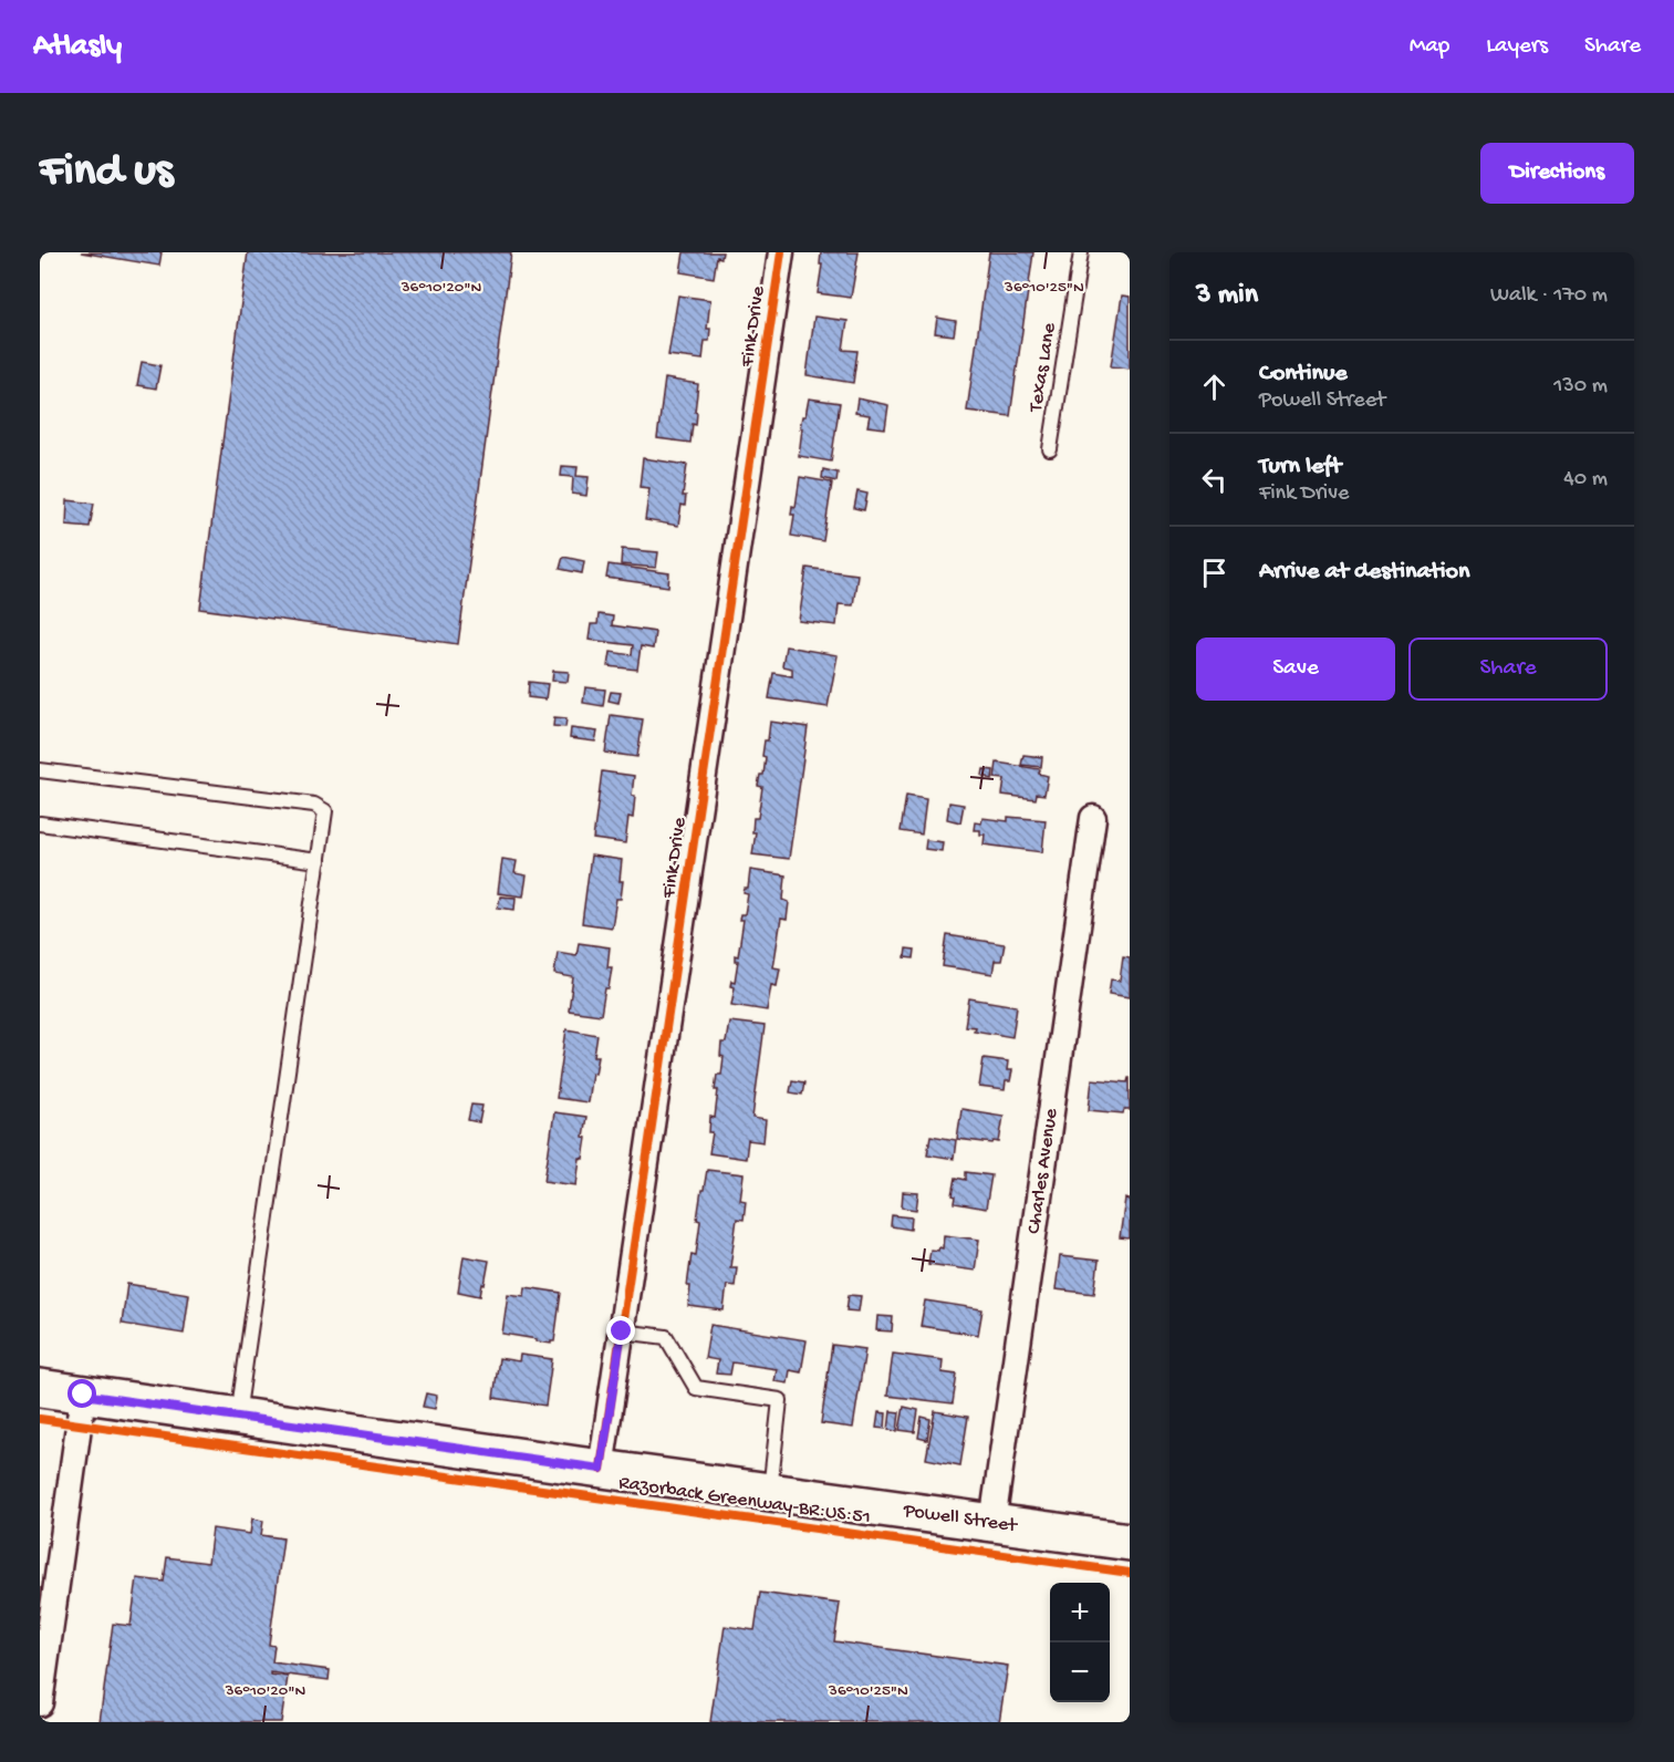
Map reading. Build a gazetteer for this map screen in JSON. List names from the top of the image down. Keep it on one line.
{"streets":{"street":["Fink Drive","Charles Avenue","Powell Street"],"lane":["Texas Lane"],"cycle path":["Razorback Greenway-BR:US:51"]},"crossings":[["Fink Drive","Powell Street"],["Charles Avenue","Powell Street"]],"page":{"header":"Atlasly","nav":["Map","Layers","Share"],"buttons":["Directions",["Save","Share"]],"title":"Find us","heading":["3 min","Walk · 170 m"],"list":[["Continue","Powell Street","130 m"],["Turn left","Fink Drive","40 m"],"Arrive at destination"],"map_buttons":["+","−"]},"coordinates":["36°10'20\"N","36°10'25\"N"]}
